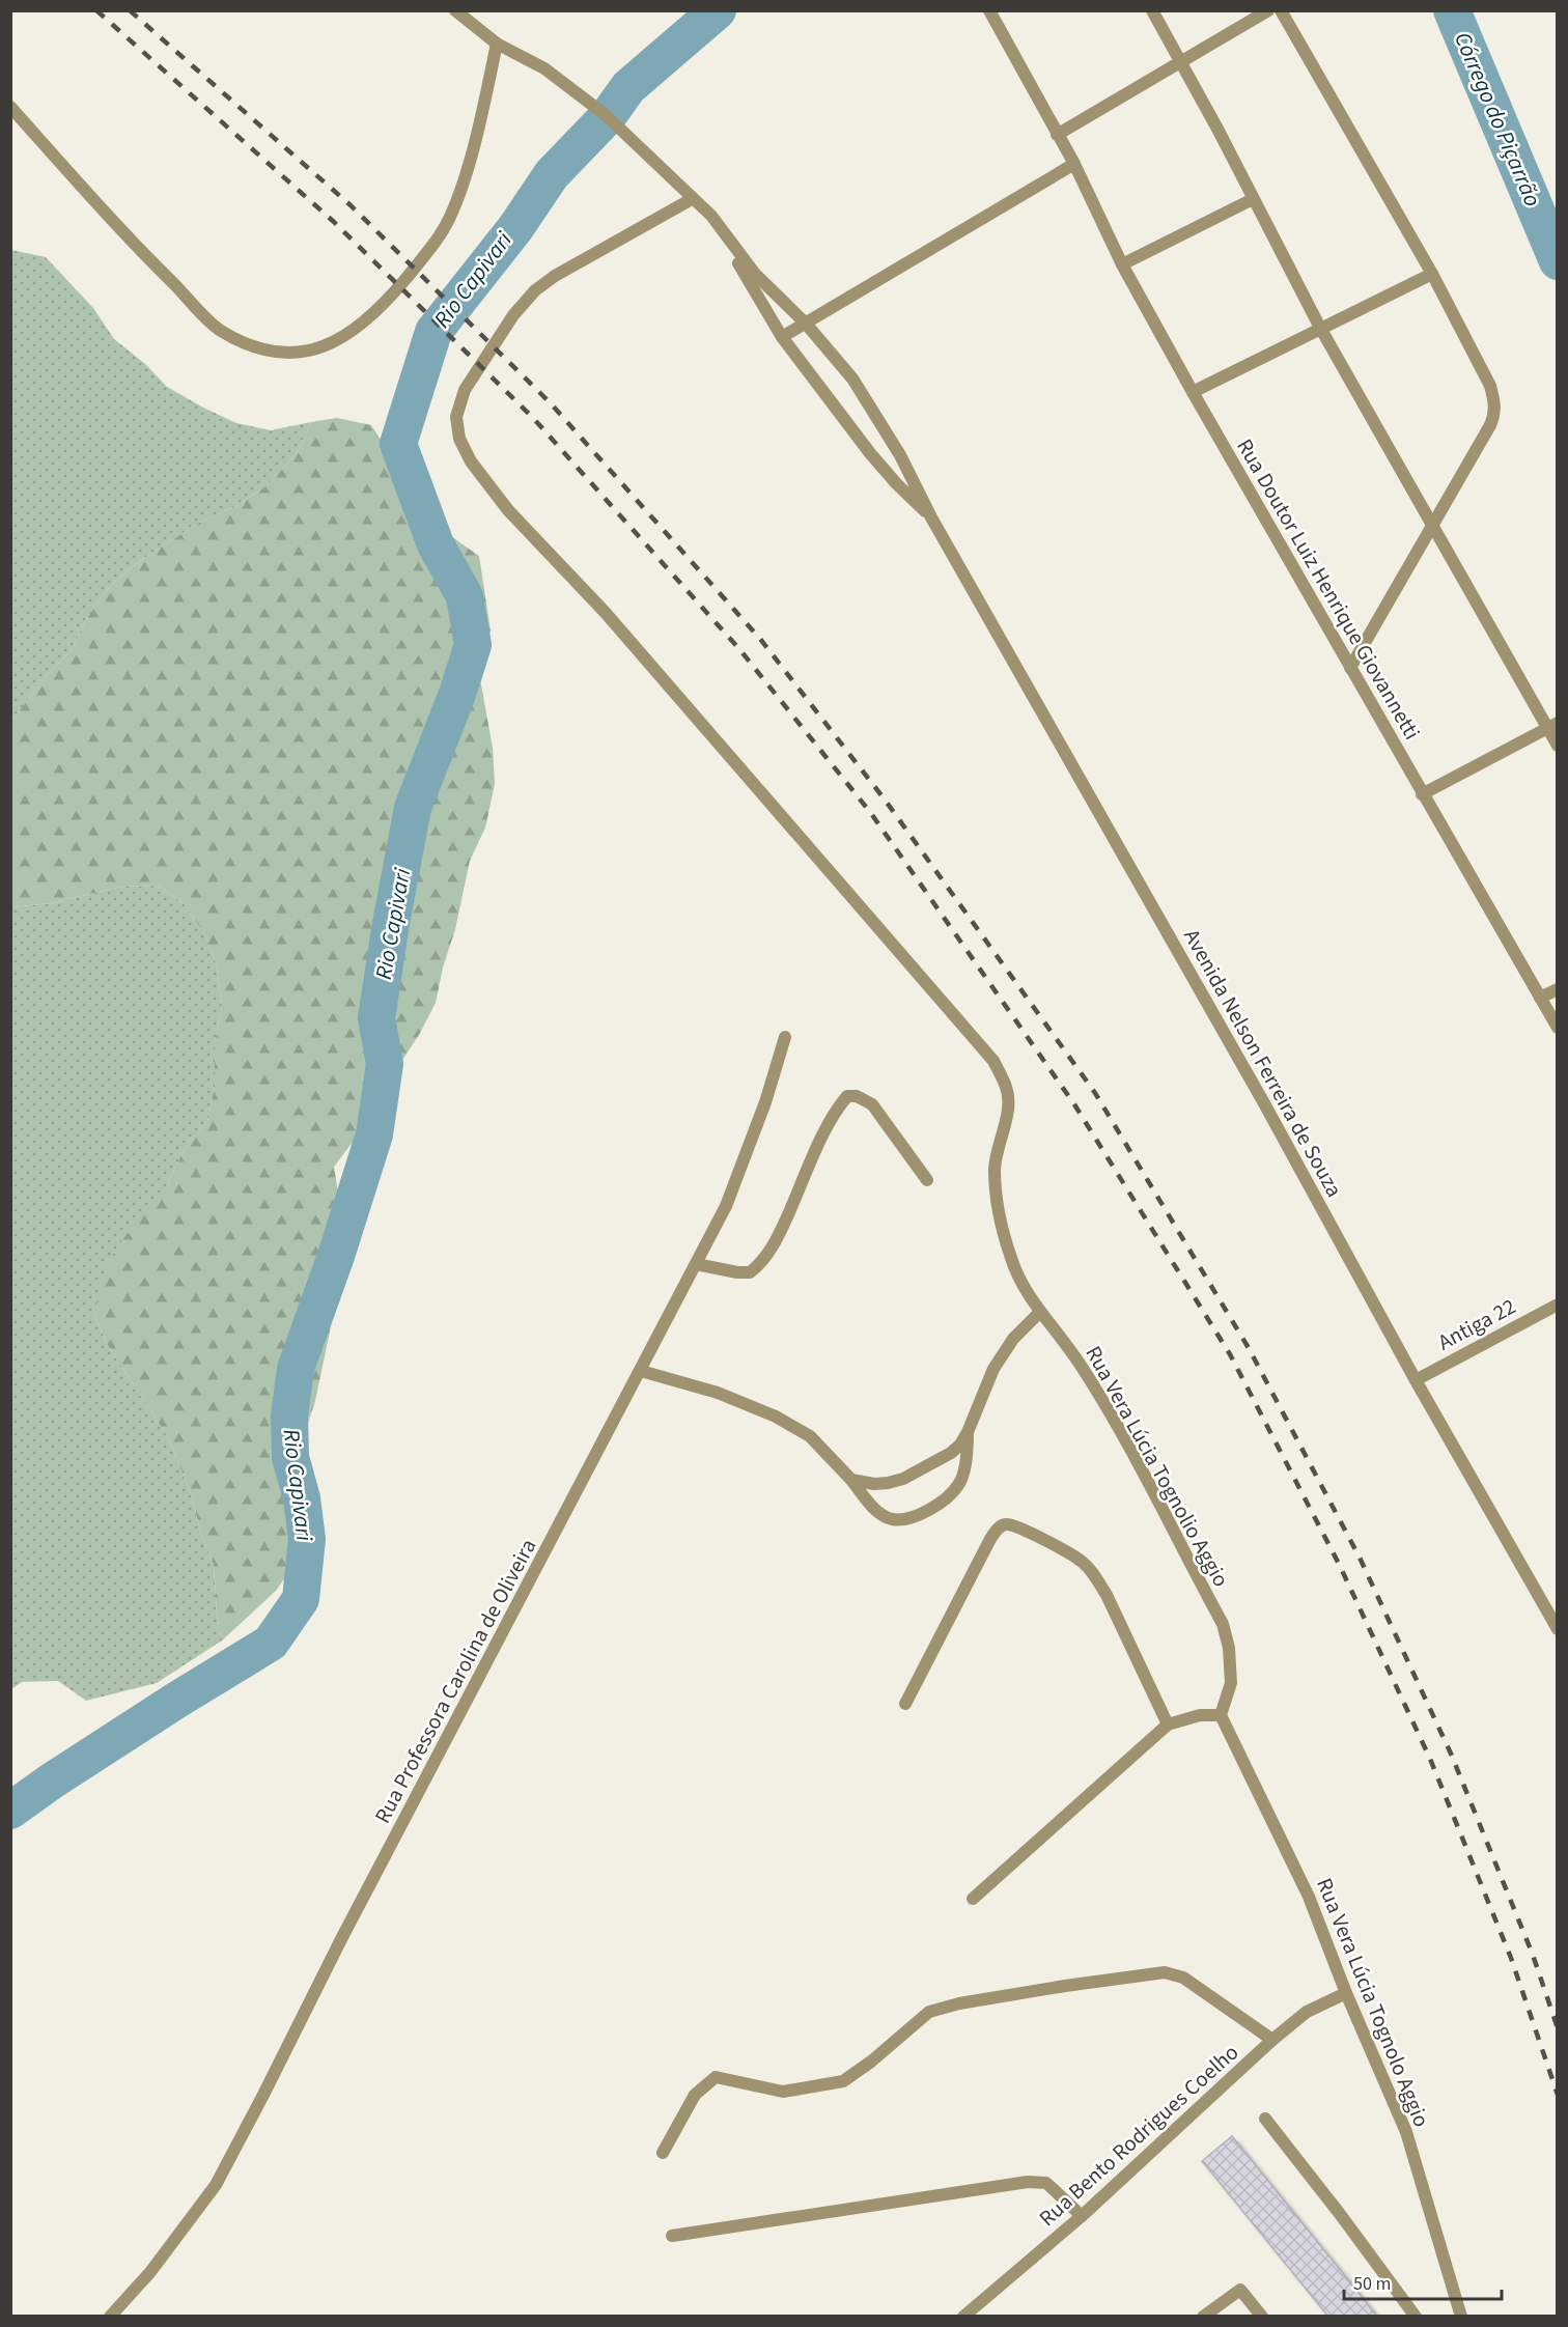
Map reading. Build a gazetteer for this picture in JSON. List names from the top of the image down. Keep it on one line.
{"streets":{"street":["Rua Doutor Luiz Henrique Giovannetti","Avenida Nelson Ferreira de Souza","Antiga 22","Rua Vera Lúcia Tognolio Aggio","Rua Professora Carolina de Oliveira","Rua Vera Lúcia Tognolo Aggio","Rua Bento Rodrigues Coelho"]},"crossings":[["Avenida Nelson Ferreira de Souza","Antiga 22"],["Avenida Nelson Ferreira de Souza","Rua Vera Lúcia Tognolio Aggio"],["Rua Vera Lúcia Tognolio Aggio","Rua Vera Lúcia Tognolo Aggio"],["Rua Vera Lúcia Tognolo Aggio","Rua Bento Rodrigues Coelho"]],"water":["Córrego do Piçarrão","Rio Capivari"],"scale_bar":"50 m"}
